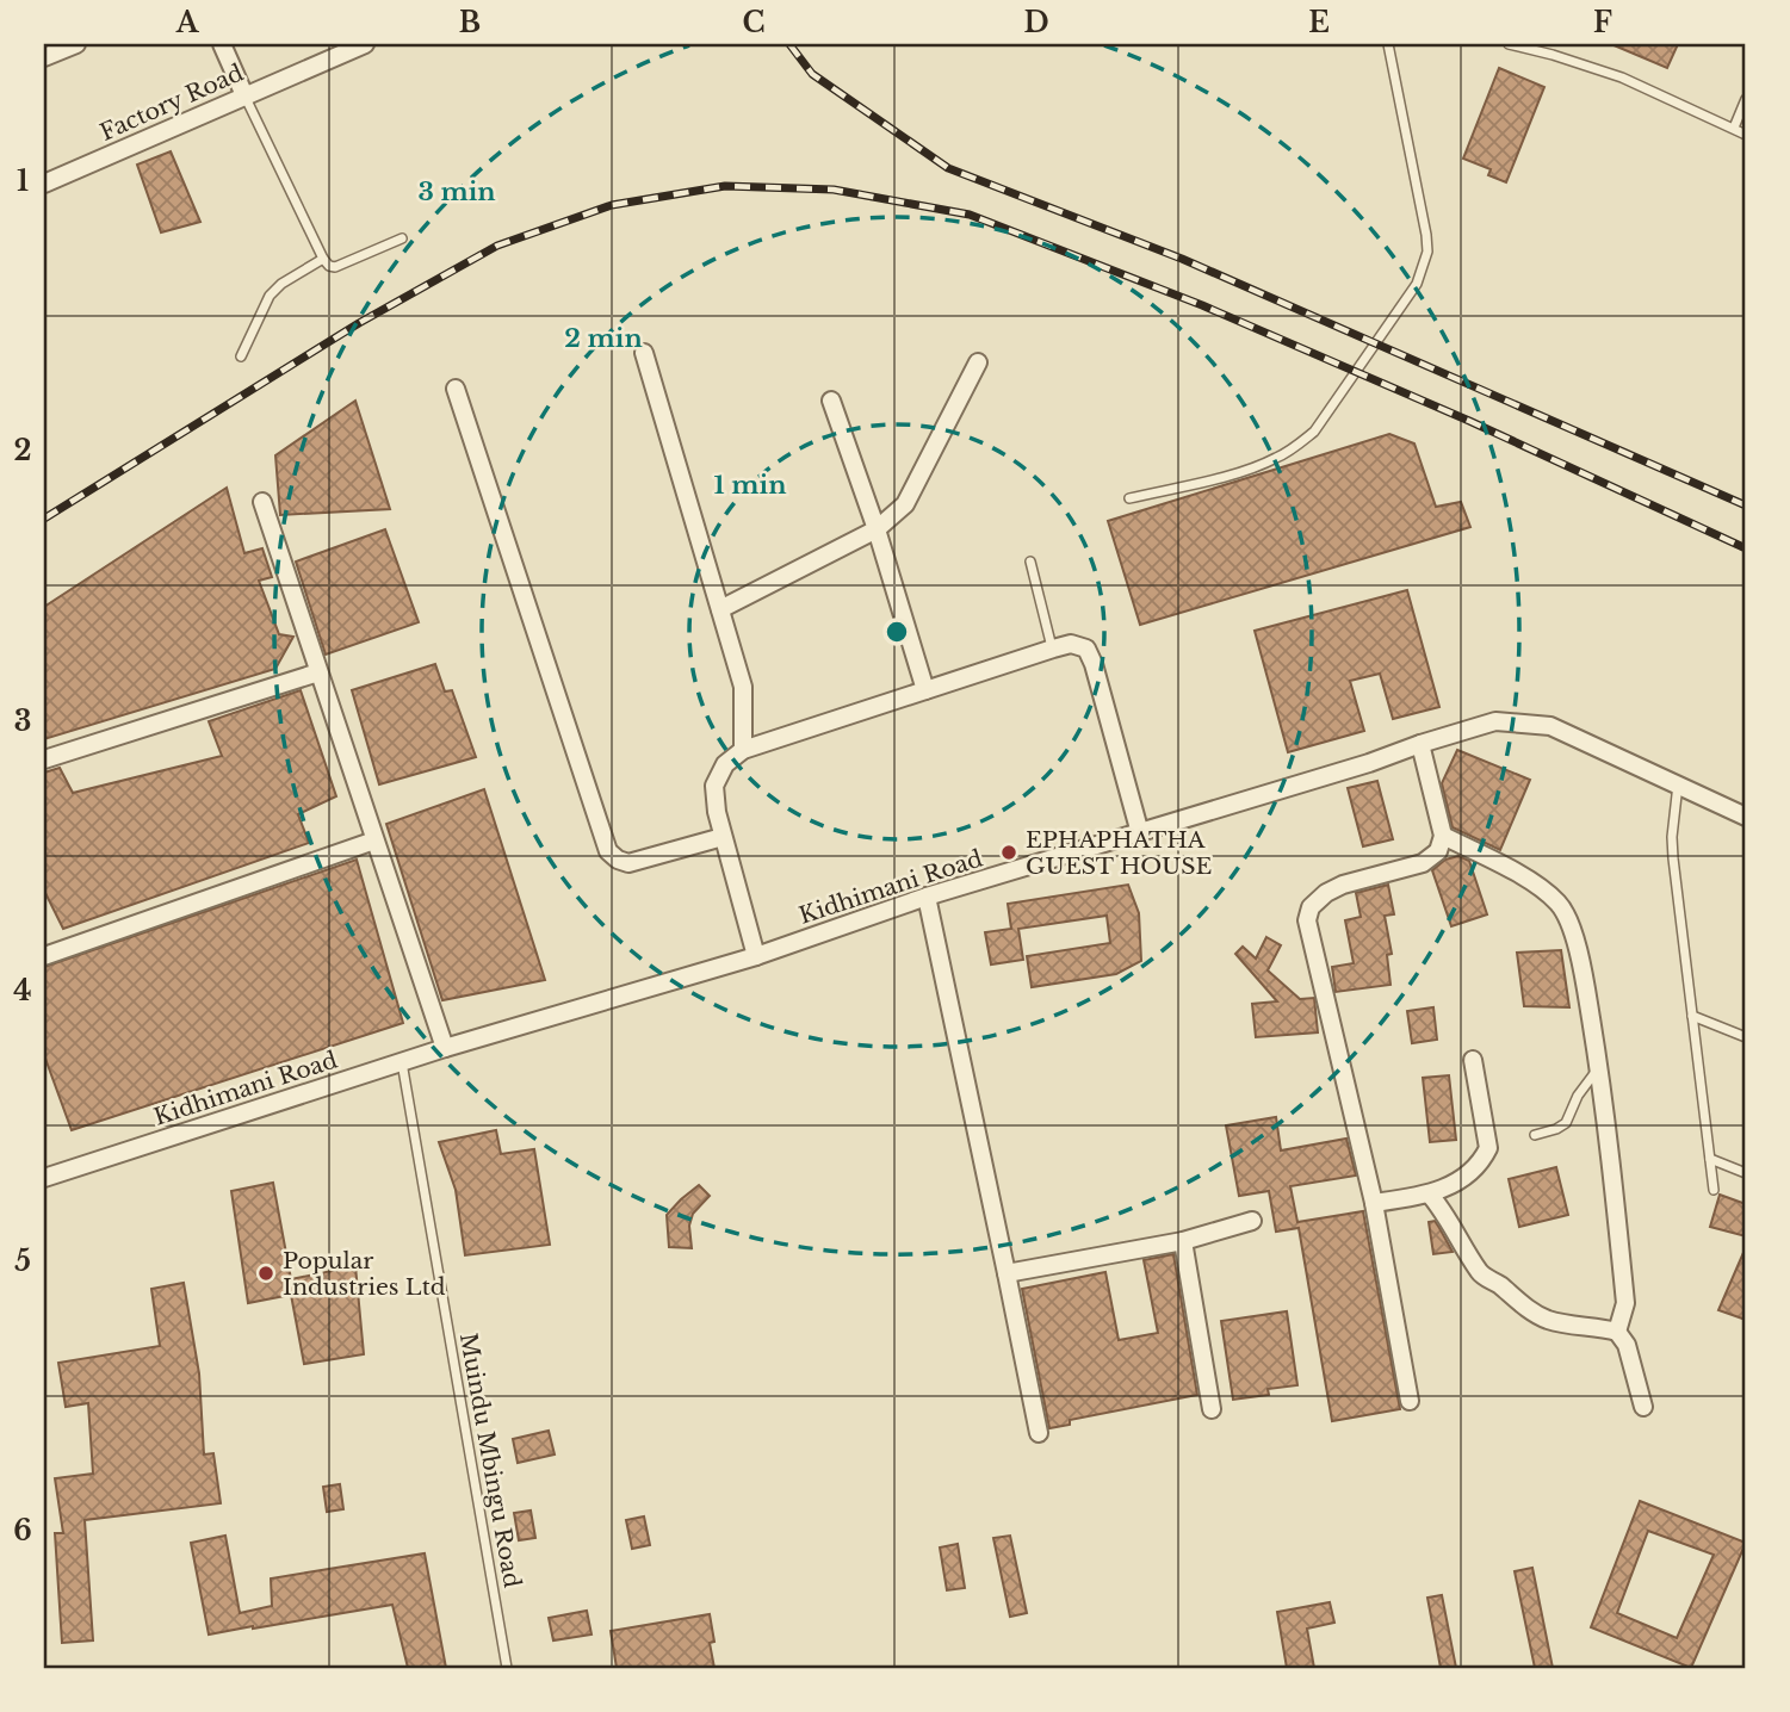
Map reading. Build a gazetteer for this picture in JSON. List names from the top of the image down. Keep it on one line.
{"streets":{"street":["Factory Road","Kidhimani Road"],"lane":["Muindu Mbingu Road"]},"crossings":[["Kidhimani Road","Muindu Mbingu Road"]],"places":["EPHAPHATHA GUEST HOUSE","Popular Industries Ltd"],"grid":{"columns":["A","B","C","D","E","F"],"rows":["1","2","3","4","5","6"]},"rings":["3 min","2 min","1 min"]}
